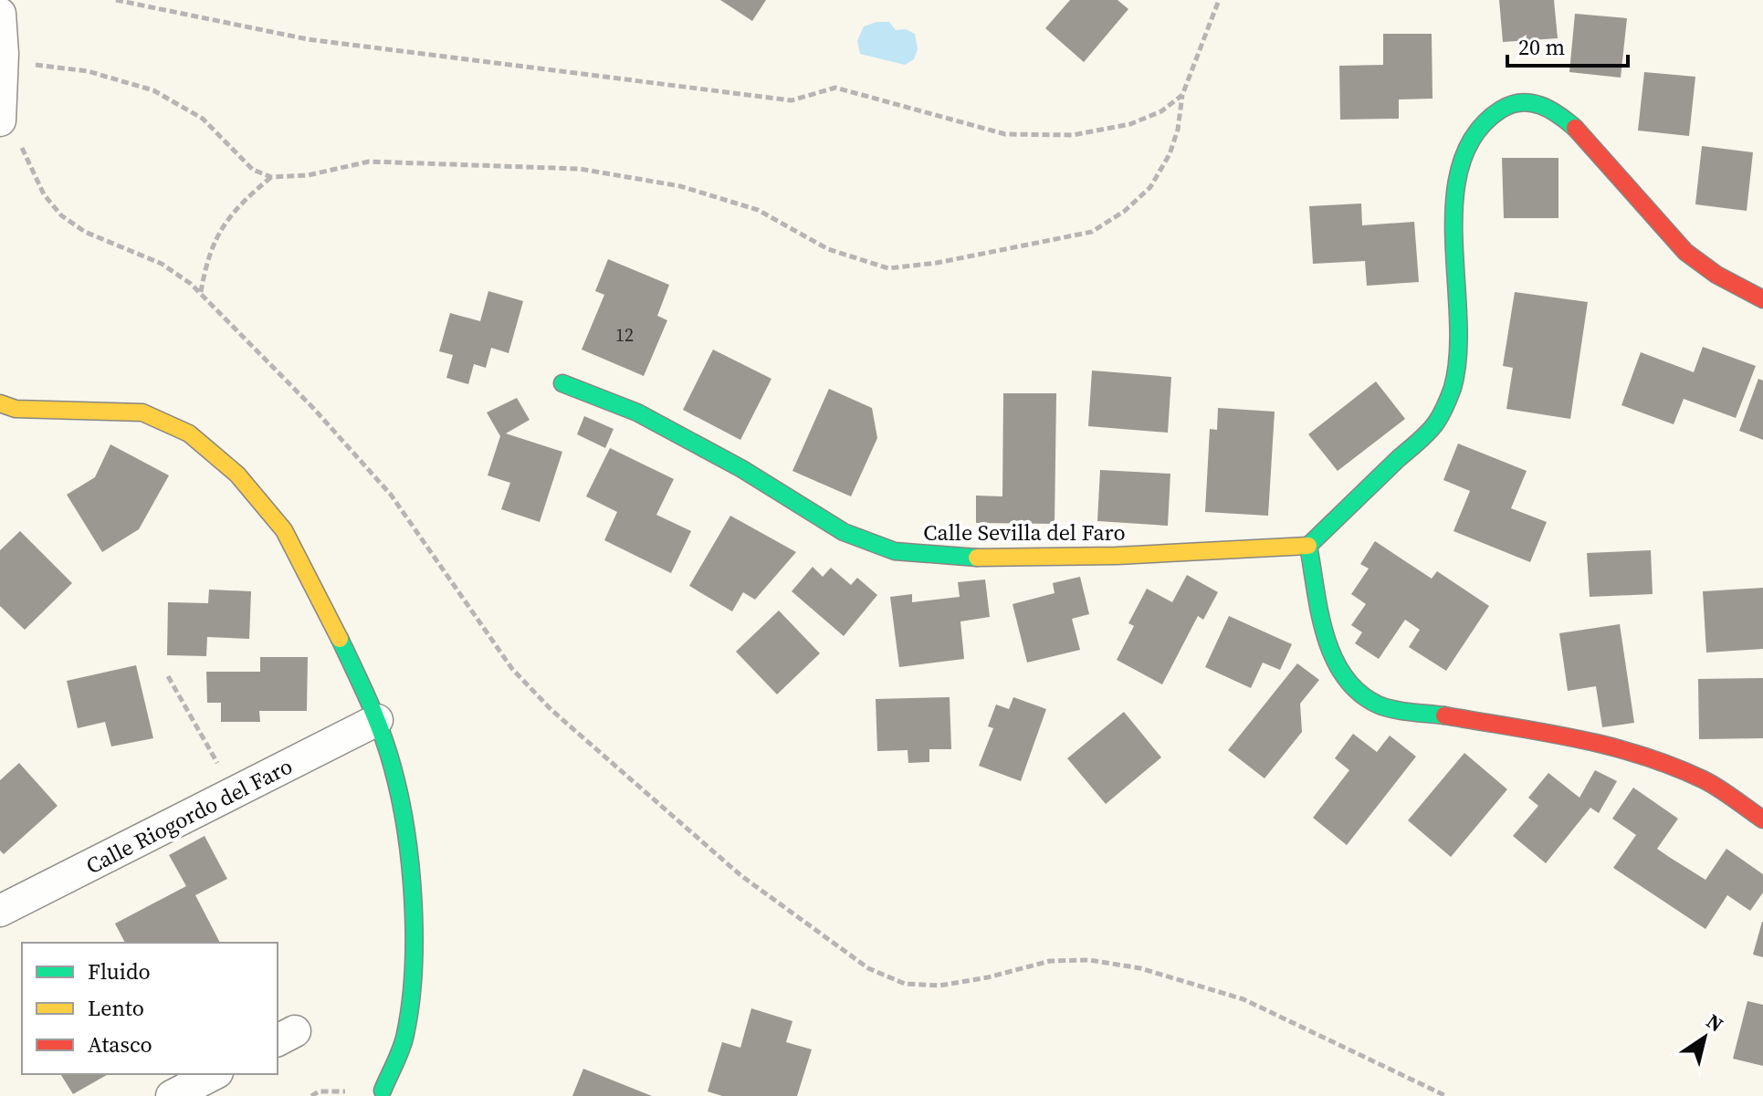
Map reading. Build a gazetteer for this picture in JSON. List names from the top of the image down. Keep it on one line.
{"streets":{"street":["Calle Sevilla del Faro","Calle Riogordo del Faro"]},"house_numbers":["12"],"legend":["Fluido","Lento","Atasco"],"scale_bar":"20 m","north":"top right"}
